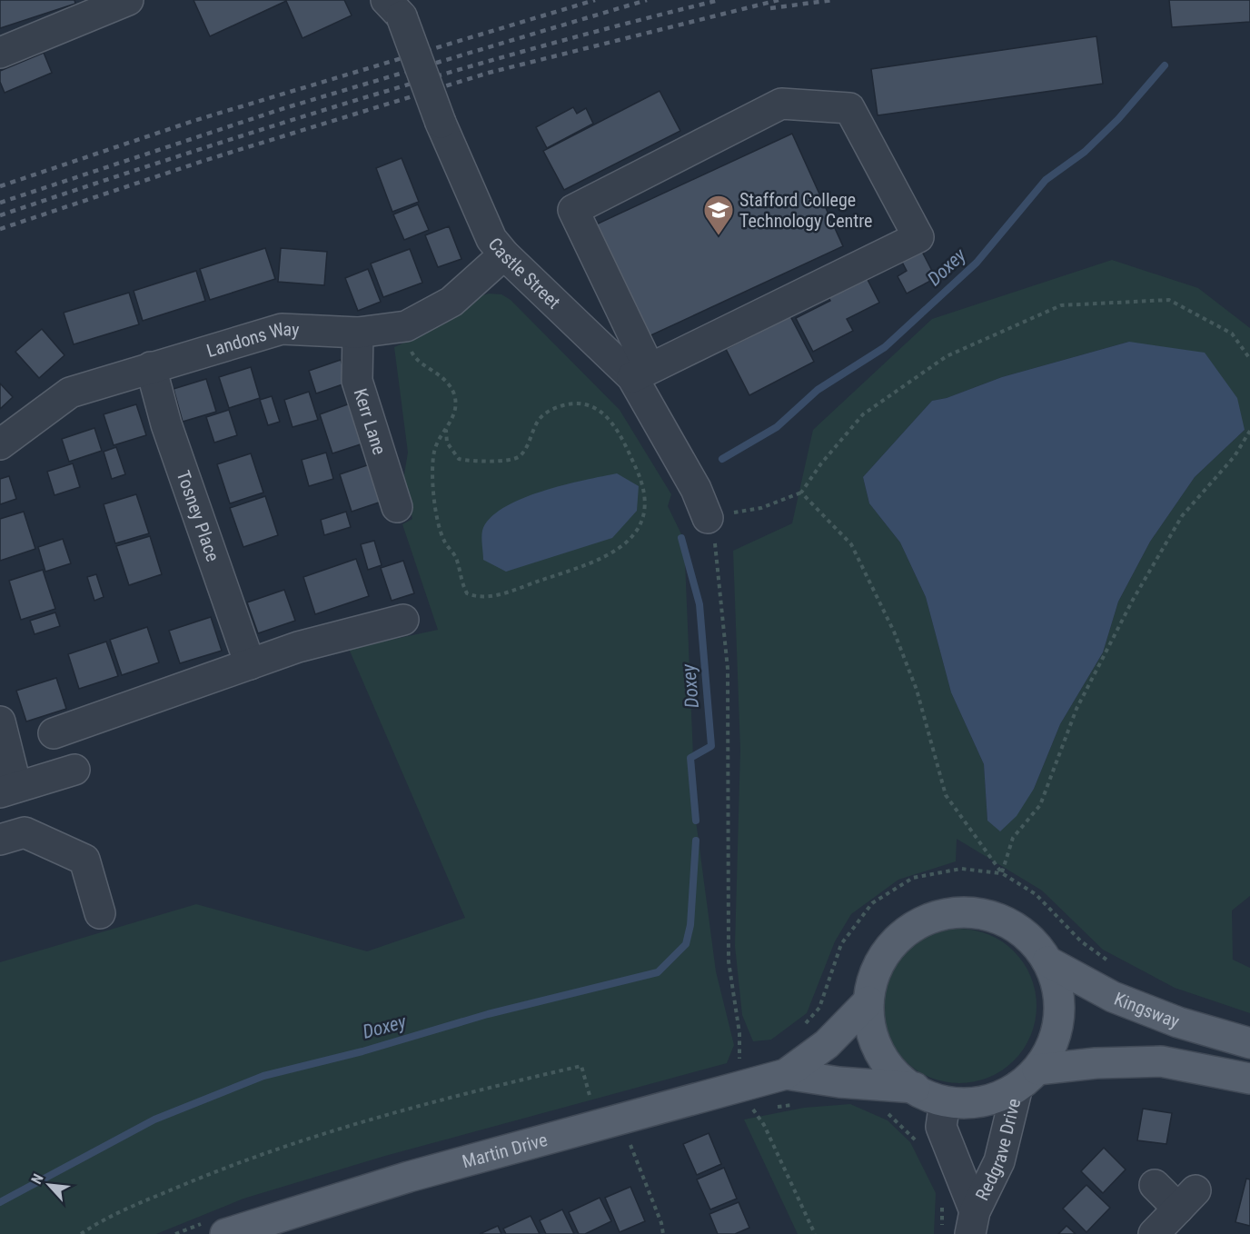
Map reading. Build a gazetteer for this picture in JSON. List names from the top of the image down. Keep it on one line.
{"streets":{"main road":["Kingsway","Martin Drive"],"street":["Castle Street","Landons Way","Kerr Lane","Tosney Place","Redgrave Drive"]},"crossings":[["Castle Street","Landons Way"],["Landons Way","Kerr Lane"],["Landons Way","Tosney Place"],["Kingsway","Redgrave Drive"],["Kingsway","Martin Drive"],["Redgrave Drive","Martin Drive"]],"water":["Doxey"],"places":{"school or university":["Stafford College Technology Centre"]},"north":"top left"}
